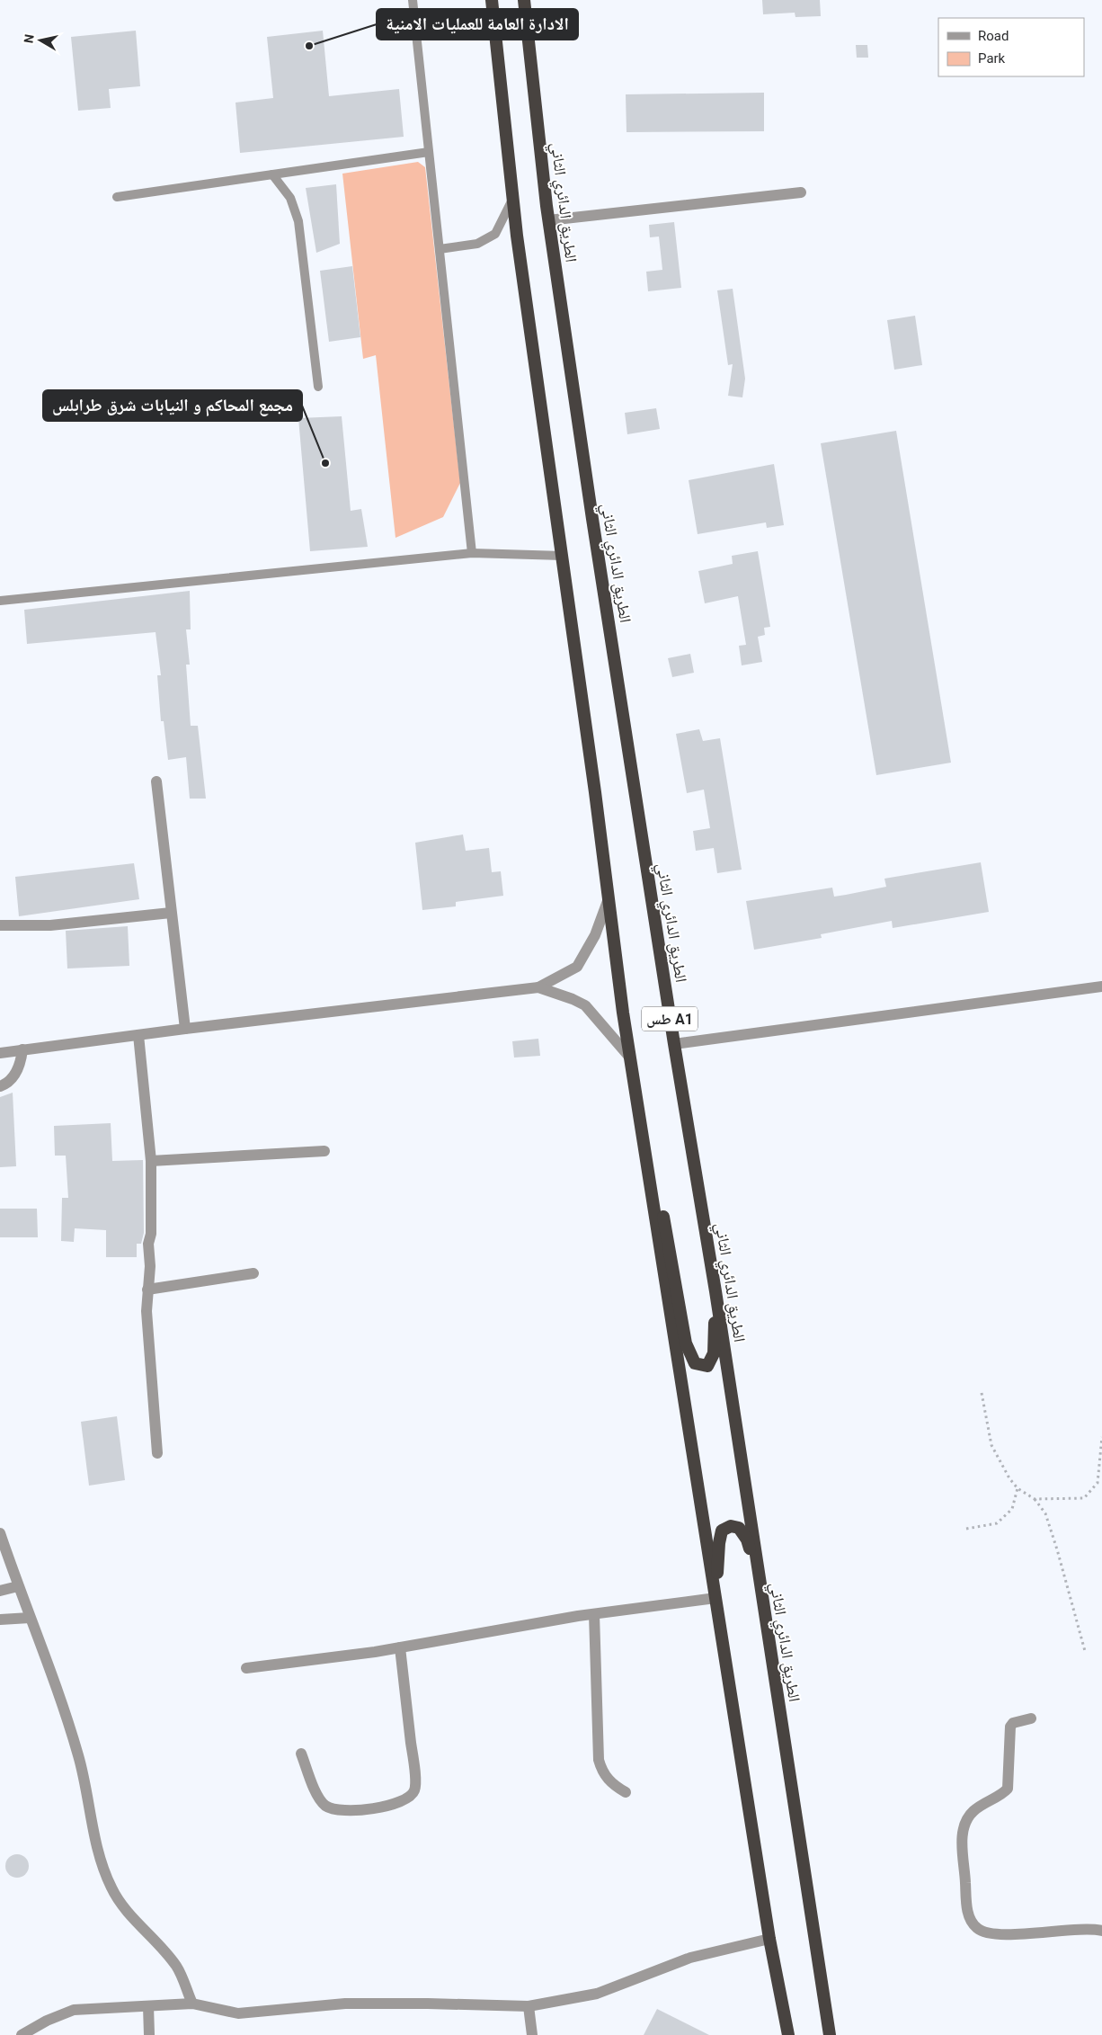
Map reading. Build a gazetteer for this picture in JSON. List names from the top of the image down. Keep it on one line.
{"streets":{"highway":["الطريق الدائري الثاني","طس A1"]},"places":["الادارة العامة للعمليات الامنية","مجمع المحاكم و النيابات شرق طرابلس"],"legend":["Road","Park"],"north":"left"}
